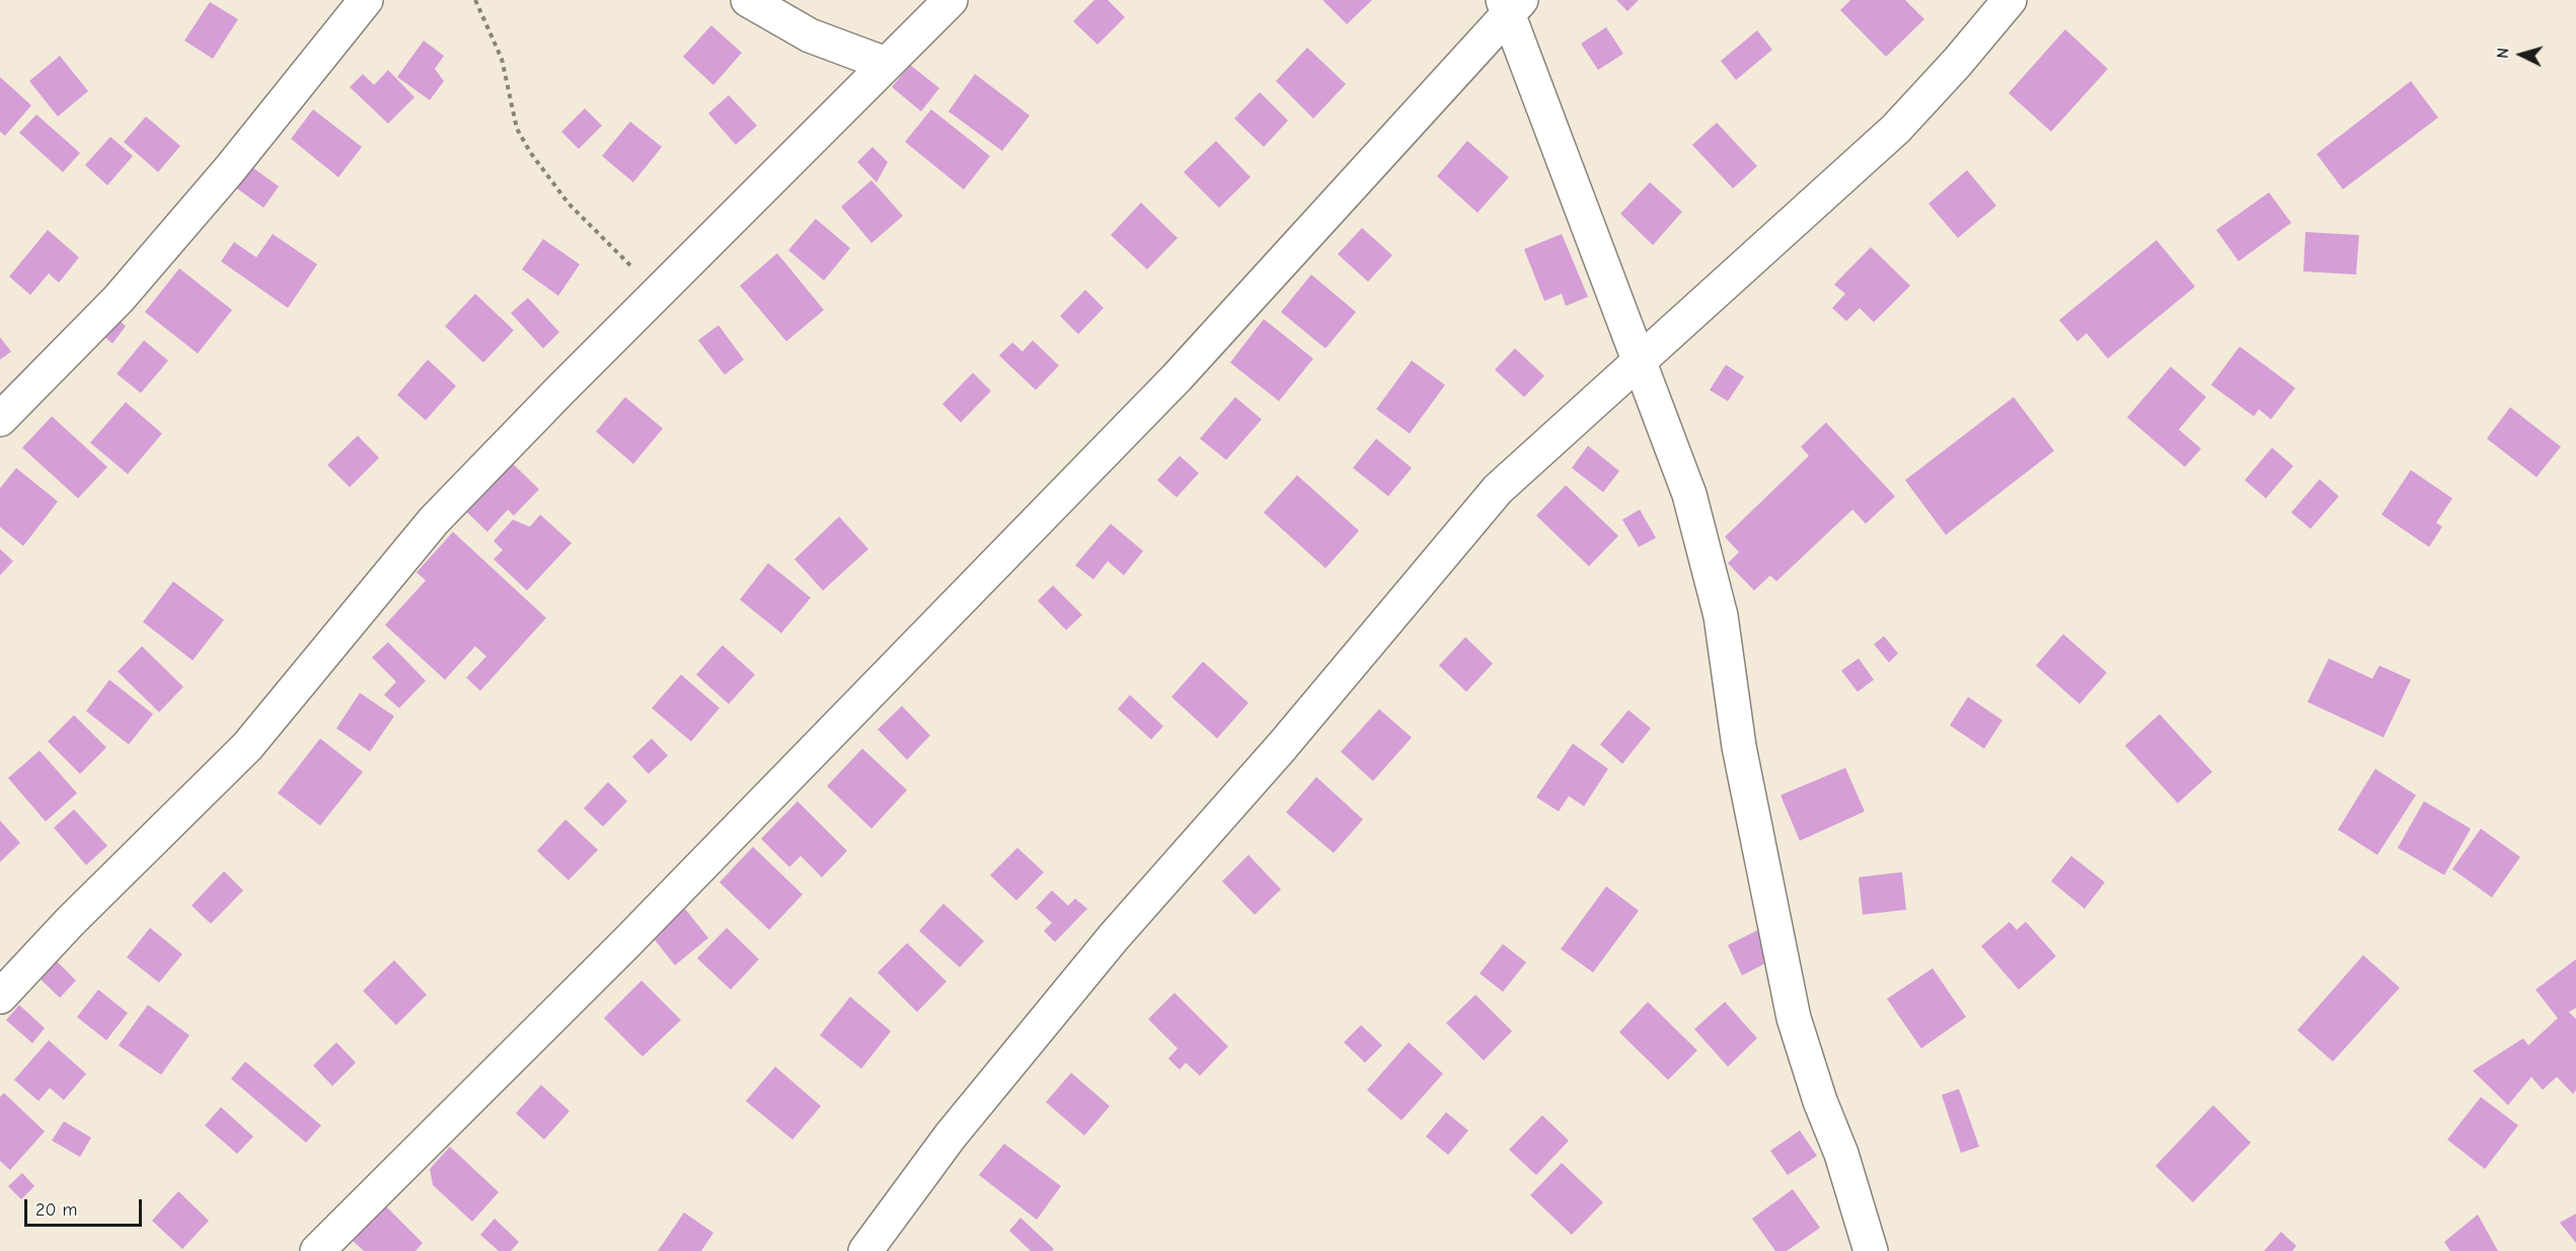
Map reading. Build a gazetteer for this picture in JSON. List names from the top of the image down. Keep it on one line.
{"scale_bar":"20 m","north":"left"}
